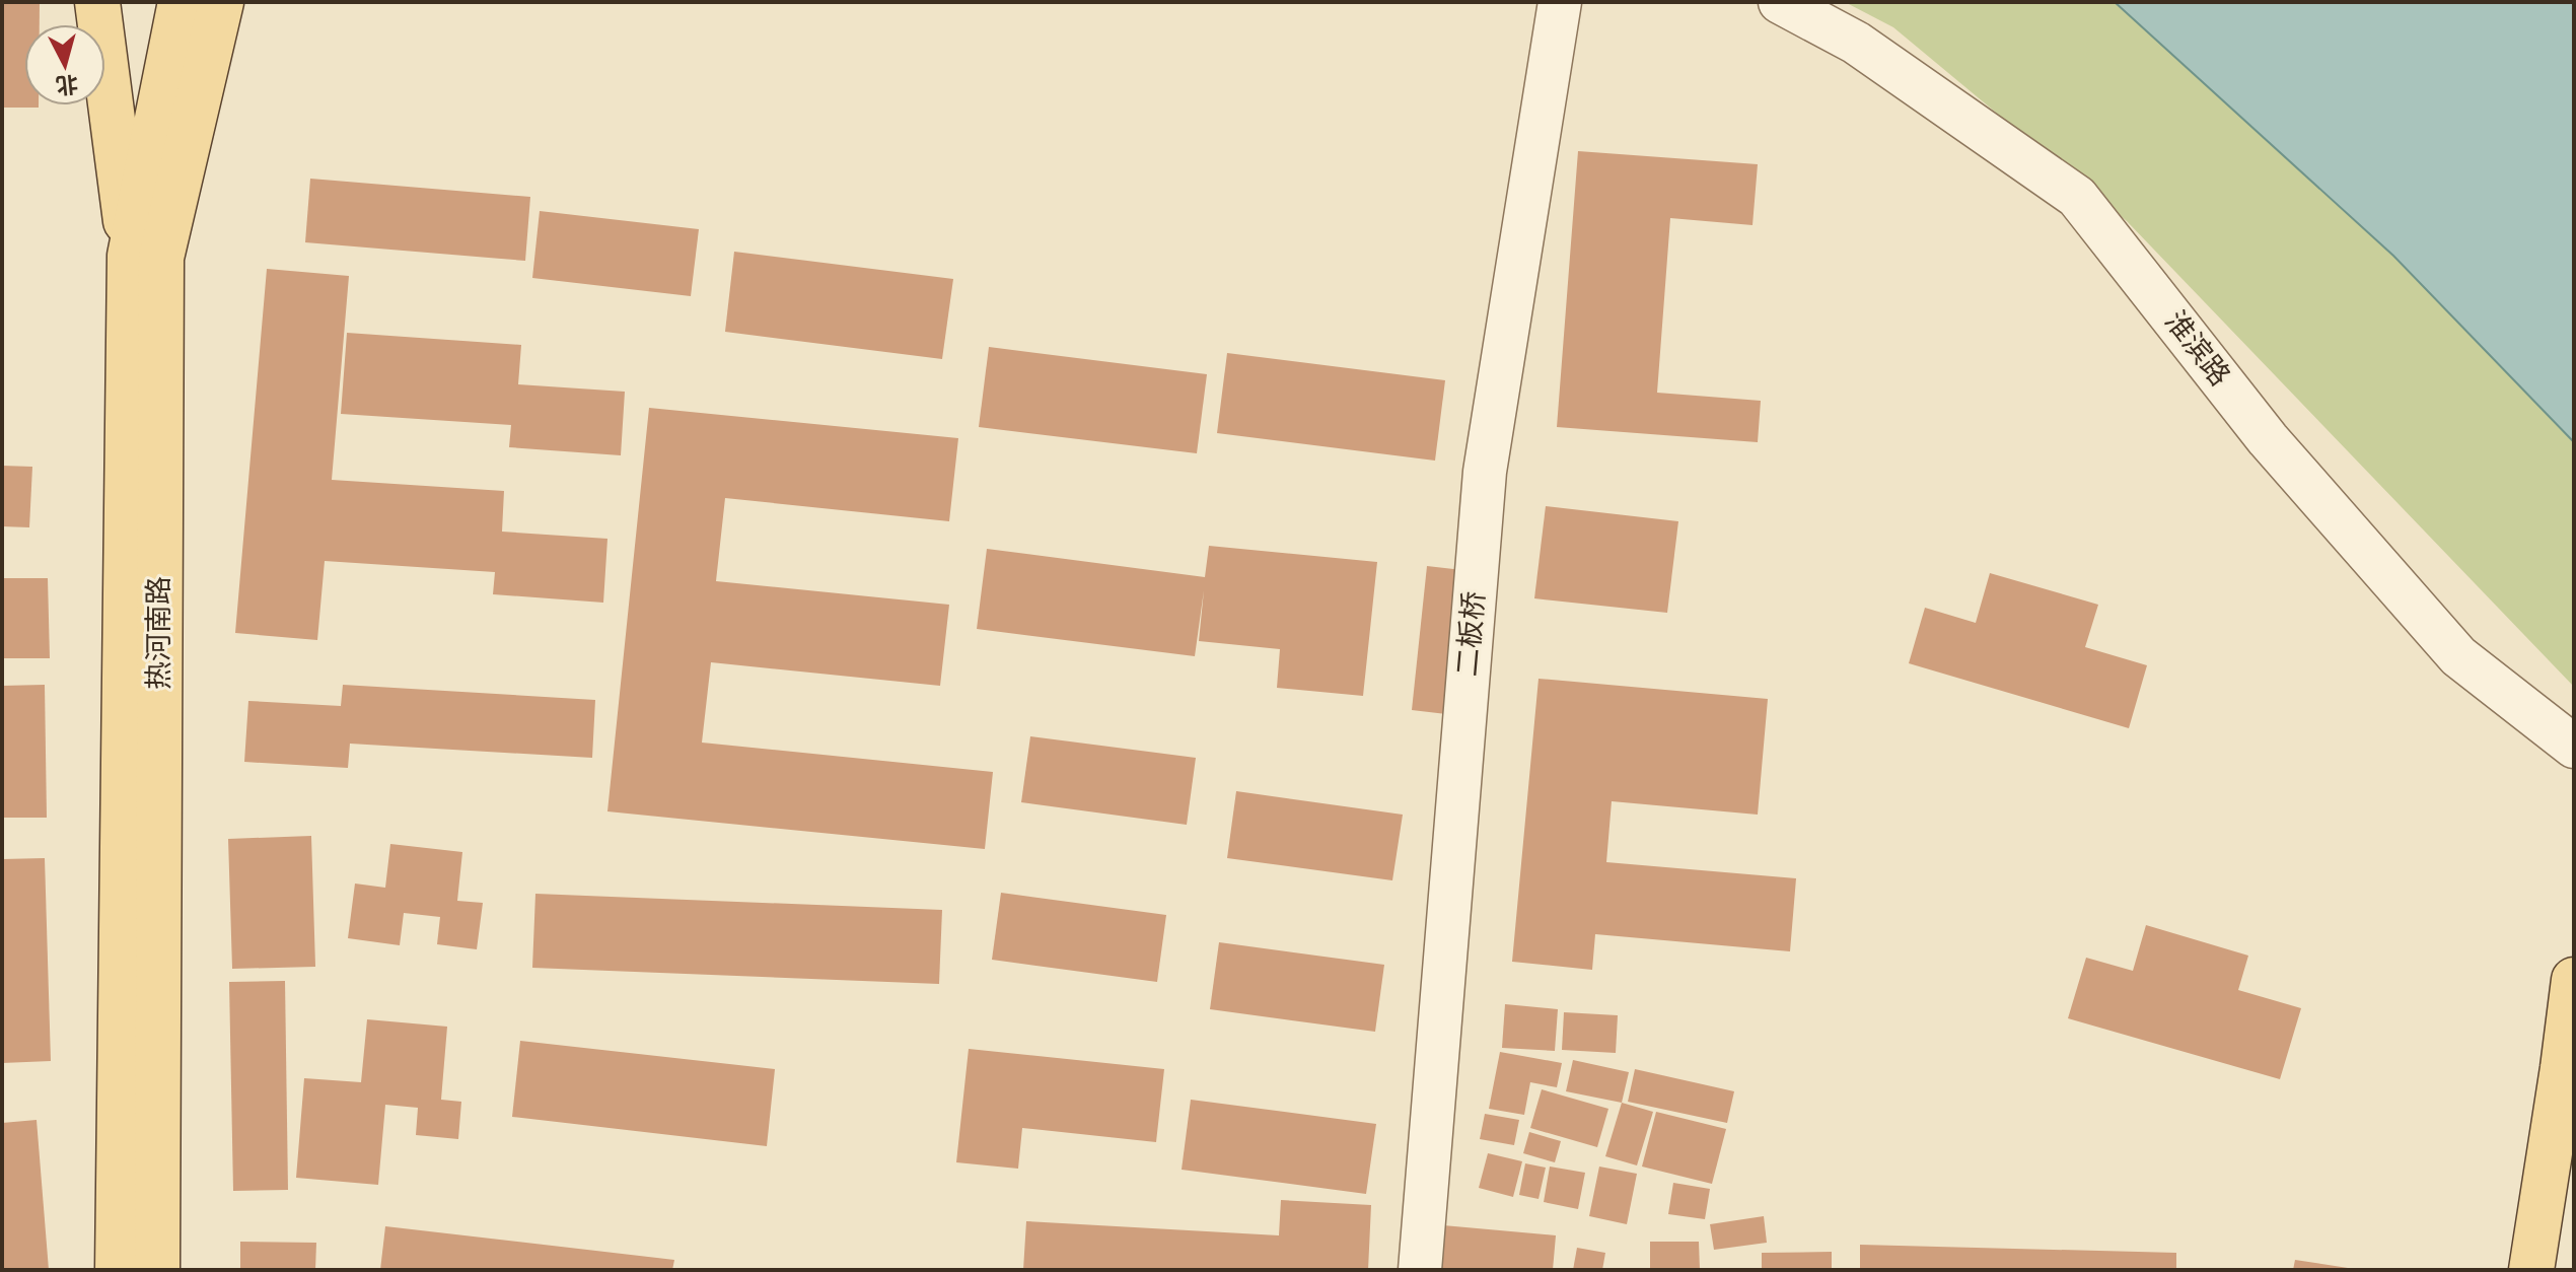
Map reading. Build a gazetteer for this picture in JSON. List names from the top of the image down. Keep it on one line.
{"streets":{"main road":["热河南路"],"street":["淮滨路","二板桥"]},"north":"bottom"}
